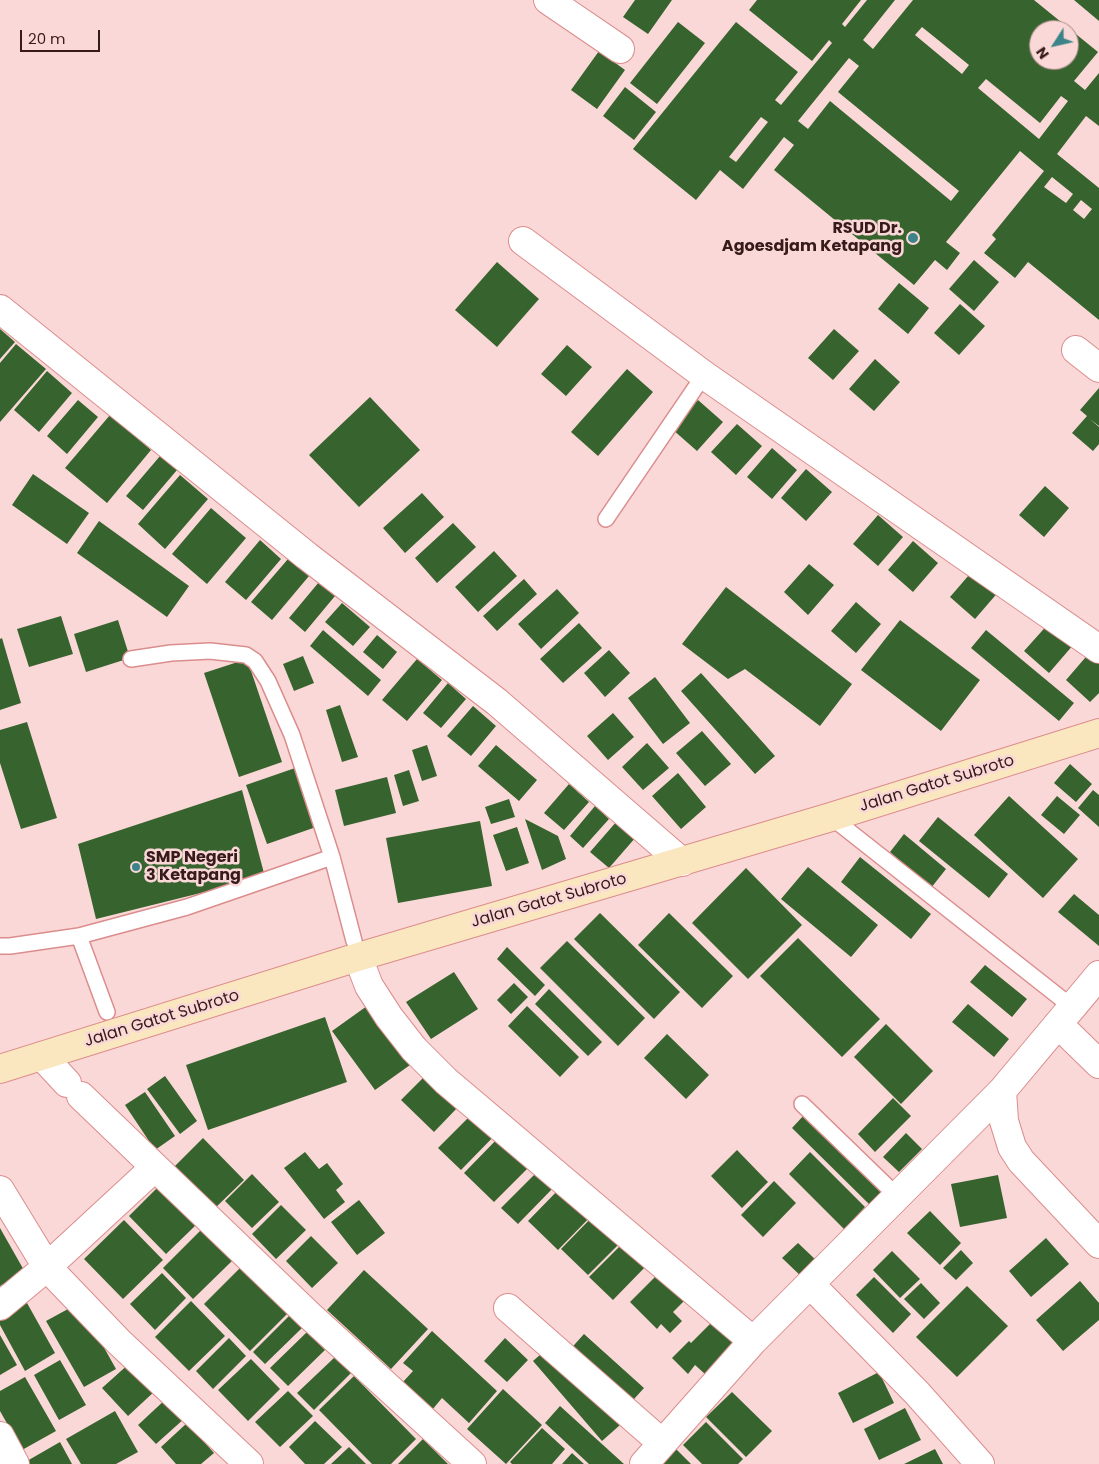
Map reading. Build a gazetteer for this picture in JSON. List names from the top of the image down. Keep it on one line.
{"streets":{"street":["Jalan Gatot Subroto"]},"places":["RSUD Dr. Agoesdjam Ketapang","SMP Negeri 3 Ketapang"],"scale_bar":"20 m","north":"bottom left"}
